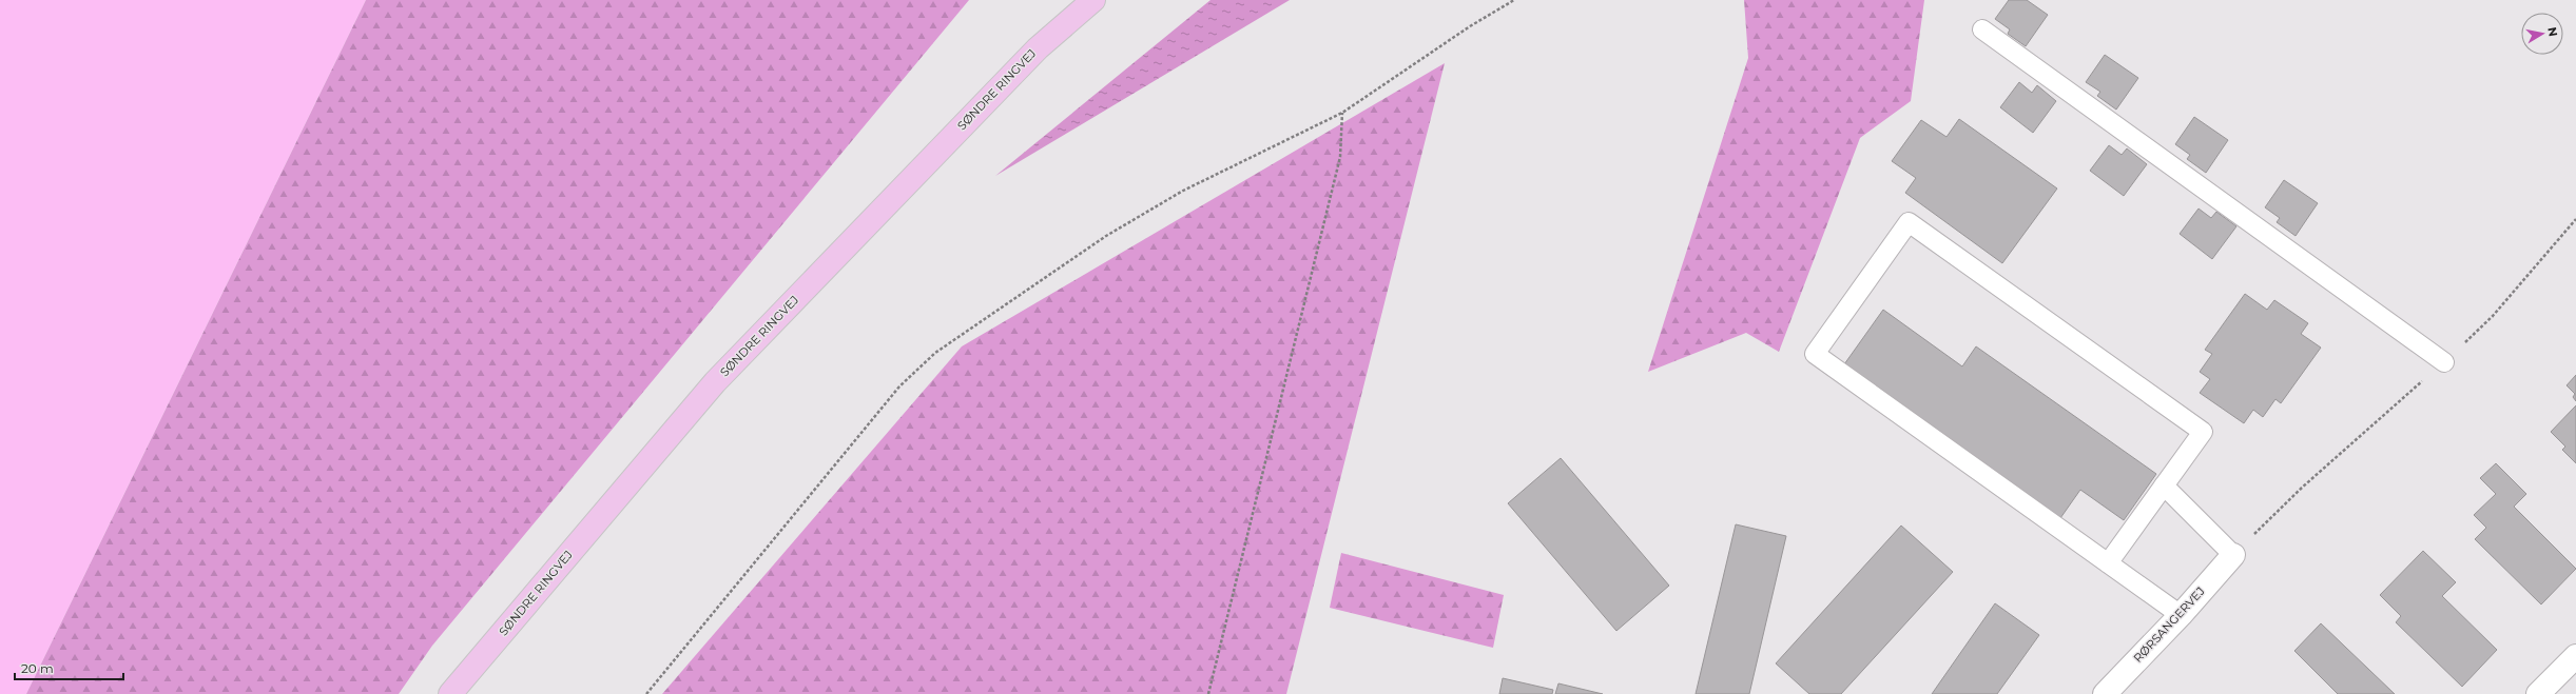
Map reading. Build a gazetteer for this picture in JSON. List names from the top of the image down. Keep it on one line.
{"streets":{"main road":["SØNDRE RINGVEJ"],"street":["RØRSANGERVEJ"]},"scale_bar":"20 m","north":"right"}
